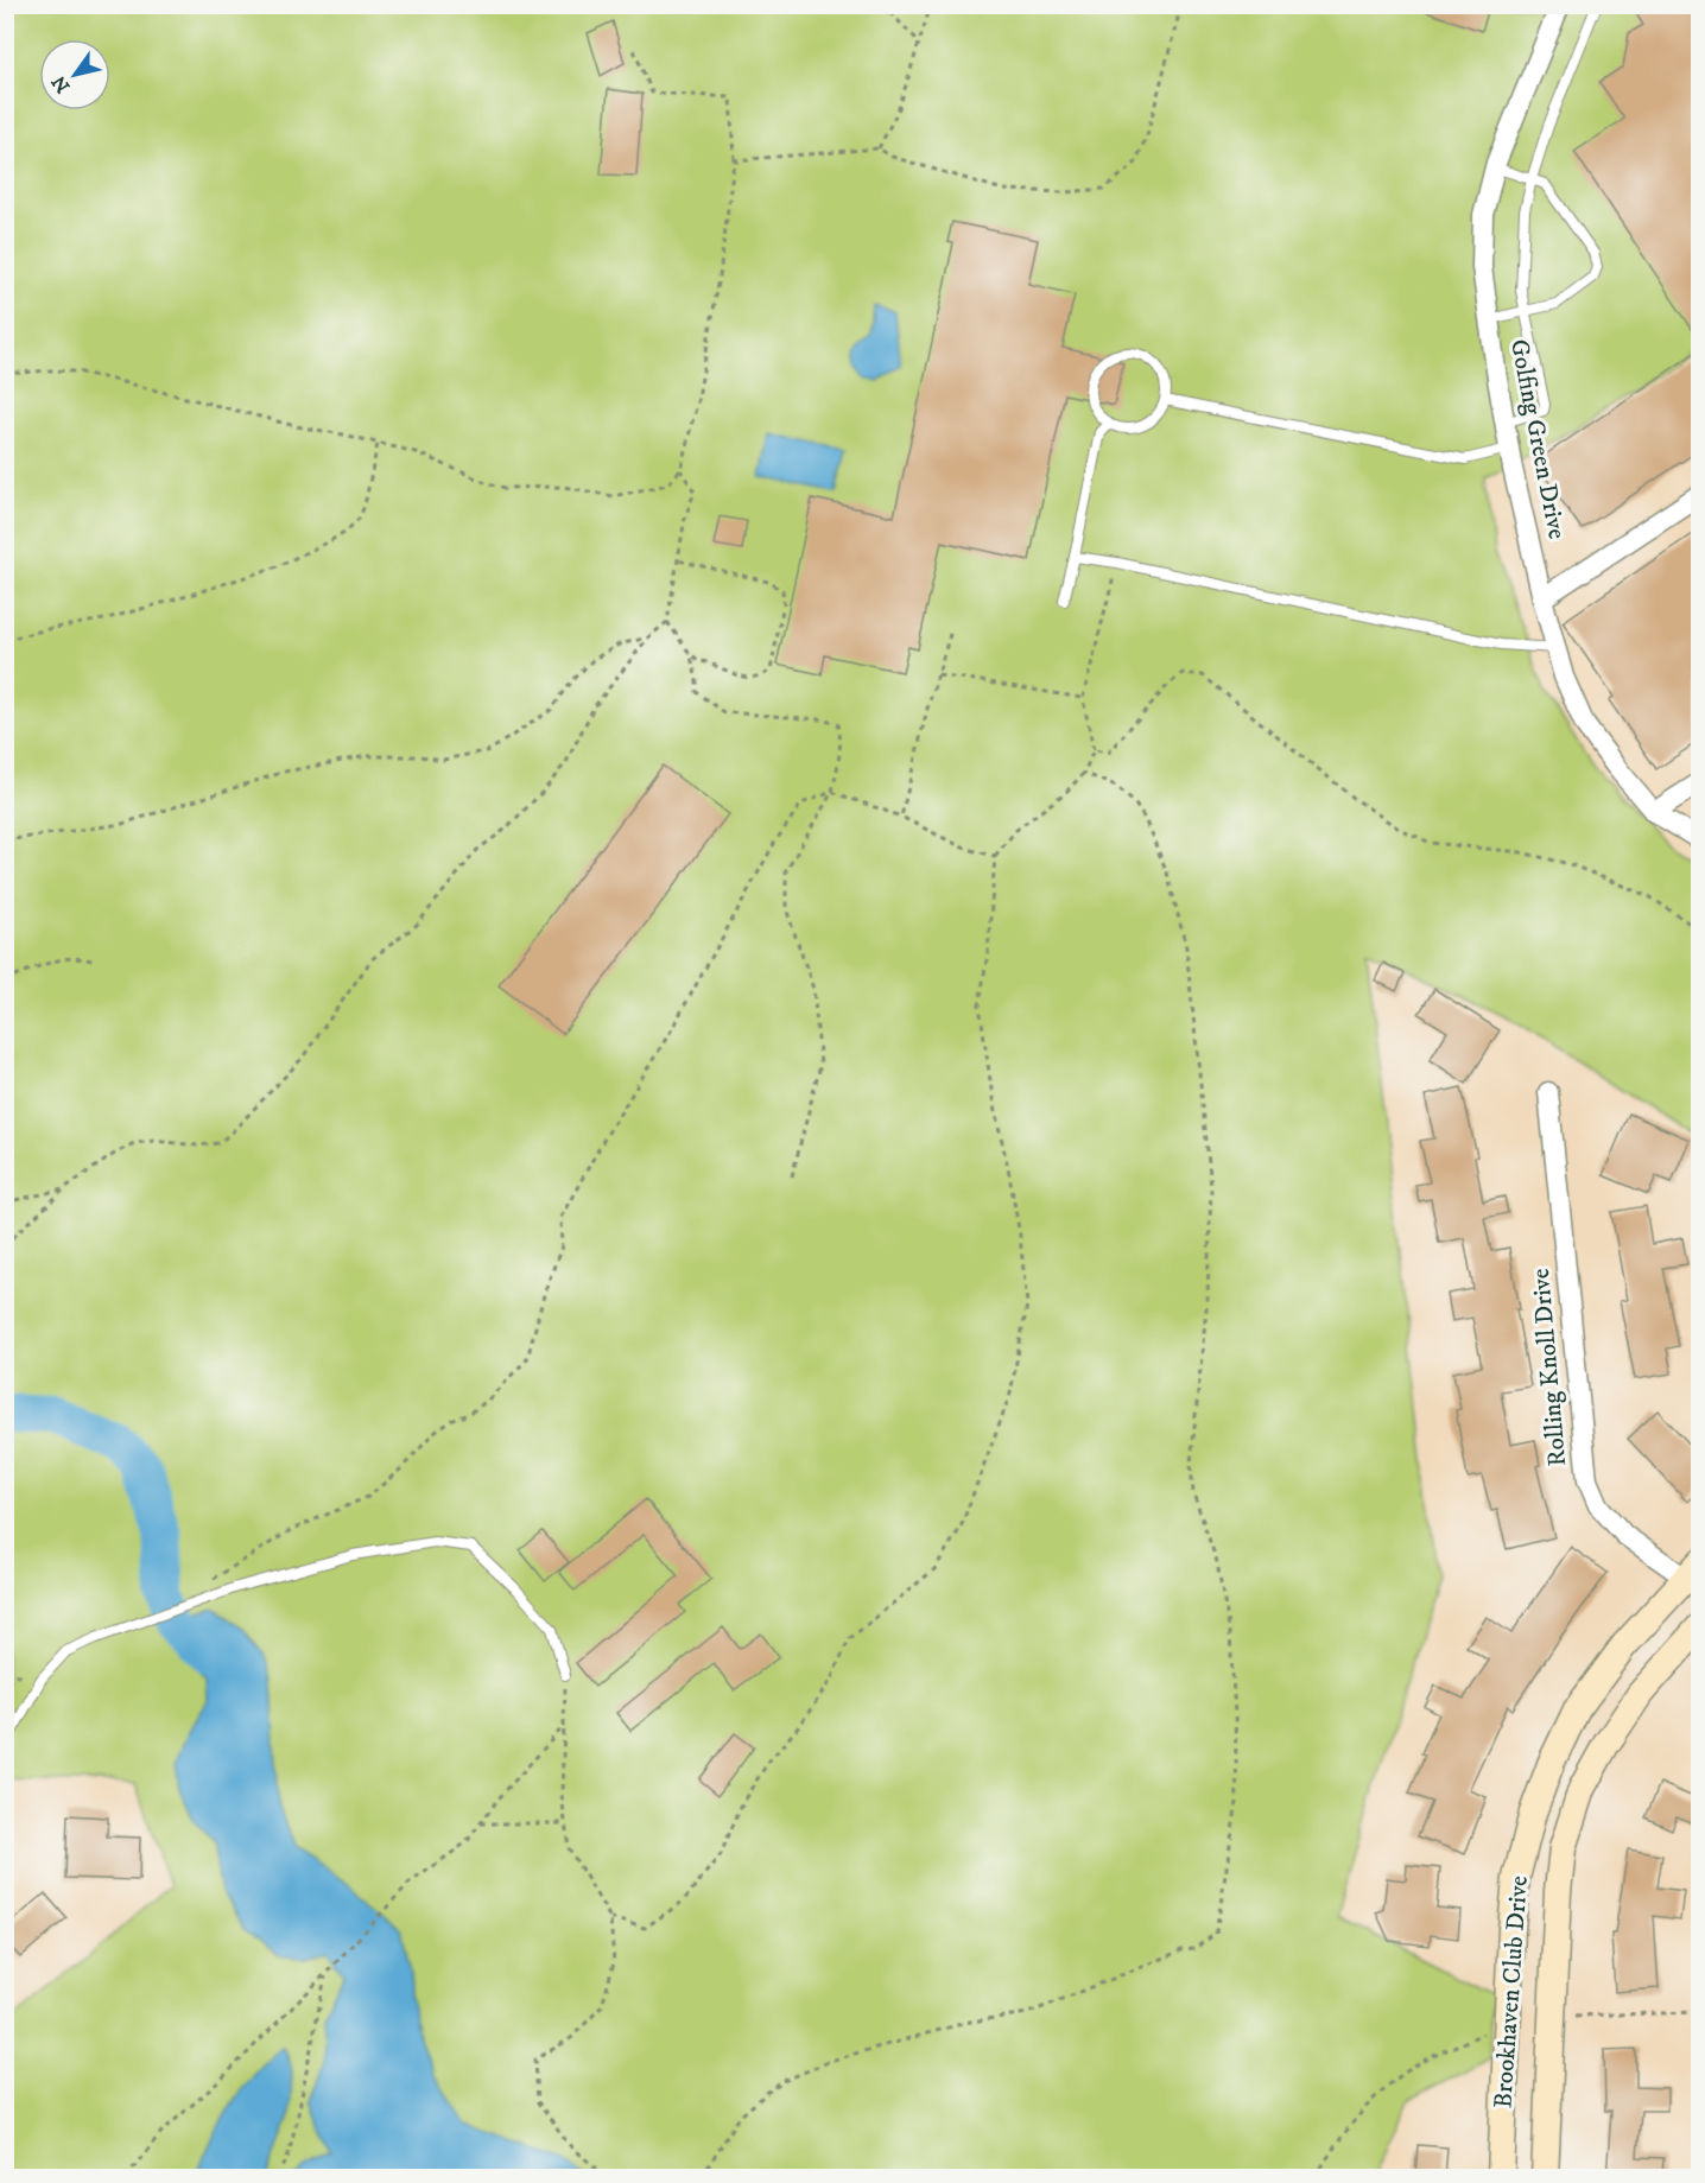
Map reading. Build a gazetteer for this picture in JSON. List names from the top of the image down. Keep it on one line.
{"streets":{"main road":["Brookhaven Club Drive"],"street":["Golfing Green Drive","Rolling Knoll Drive"]},"crossings":[["Rolling Knoll Drive","Brookhaven Club Drive"]],"north":"bottom left"}
